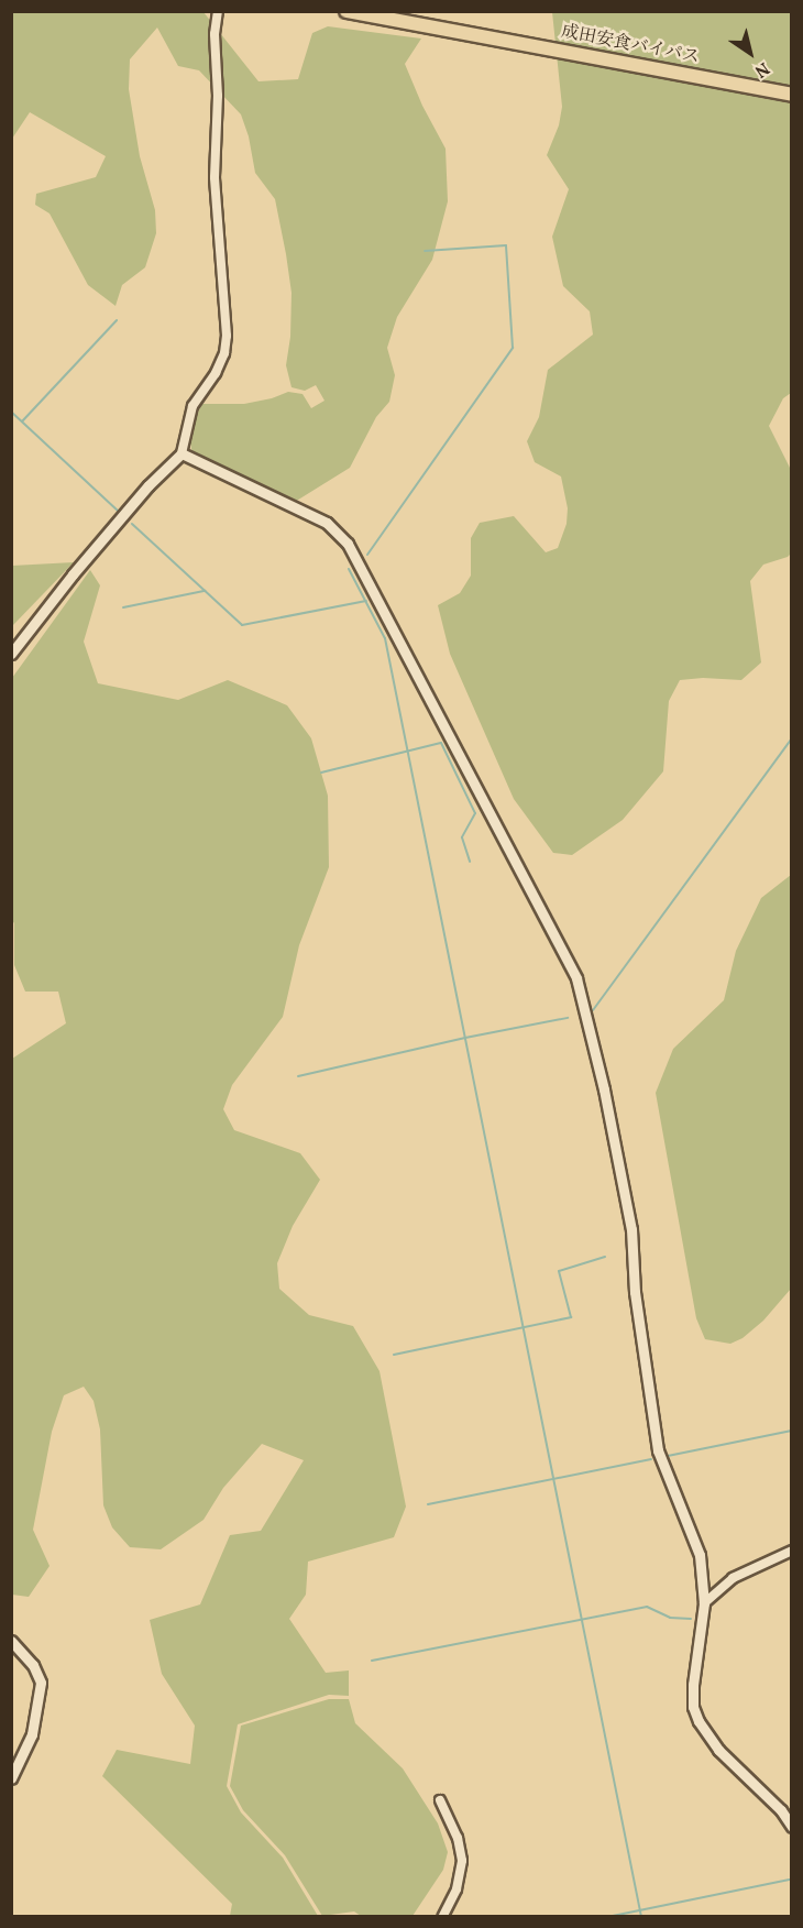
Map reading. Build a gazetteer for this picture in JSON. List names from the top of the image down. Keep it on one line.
{"streets":{"main road":["成田安食バイパス"]},"north":"bottom right"}
